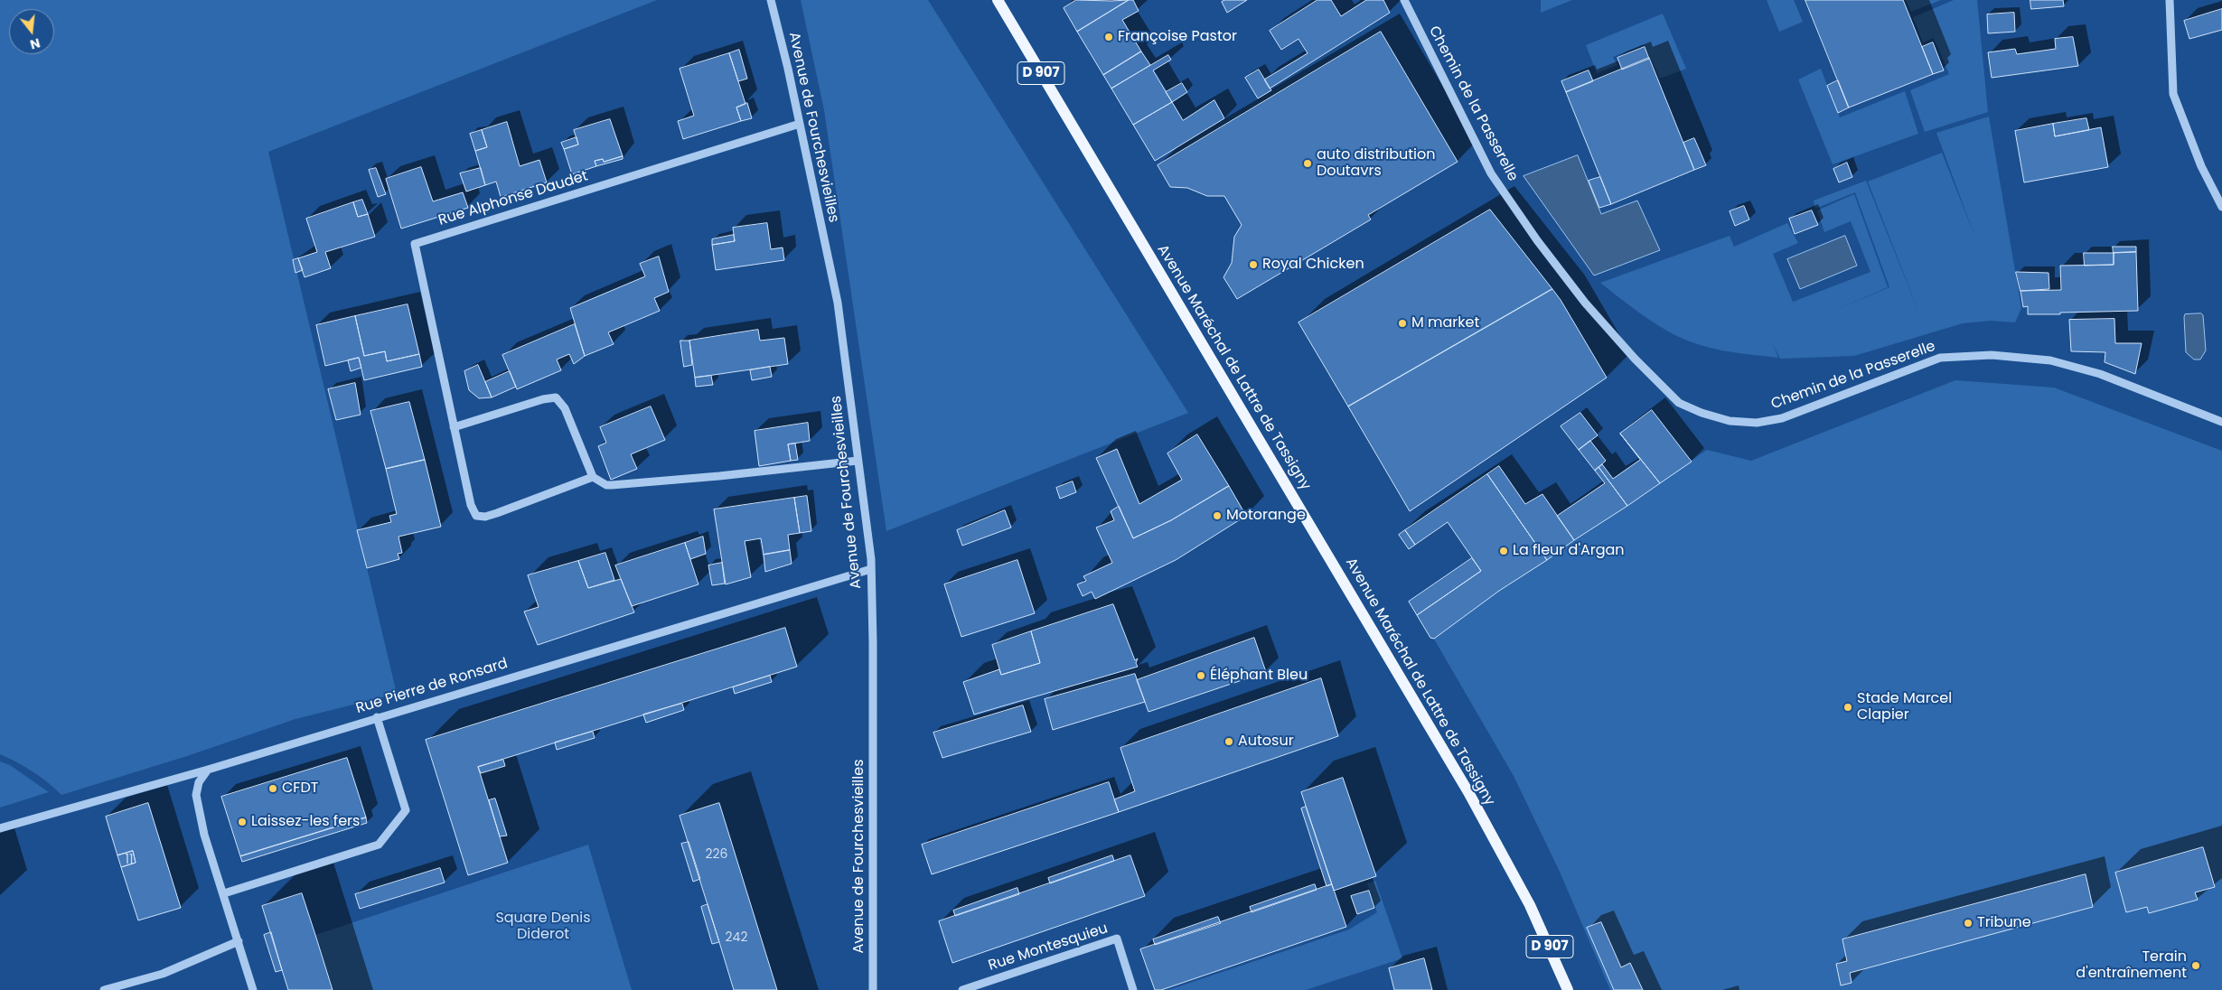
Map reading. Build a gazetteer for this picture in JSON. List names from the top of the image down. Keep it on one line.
{"streets":{"main road":["D 907","Avenue Maréchal de Lattre de Tassigny"],"street":["Chemin de la Passerelle","Avenue de Fourchesvieilles","Rue Alphonse Daudet","Rue Pierre de Ronsard","Rue Montesquieu"]},"crossings":[["Avenue de Fourchesvieilles","Rue Alphonse Daudet"],["Avenue de Fourchesvieilles","Rue Pierre de Ronsard"]],"parks":["Square Denis Diderot"],"places":["Françoise Pastor","auto distribution Doutavrs","Royal Chicken","M market","Motorange","La fleur d'Argan","Éléphant Bleu","Stade Marcel Clapier","Autosur","CFDT","Laissez-les fers","Tribune","Terain d'entraînement"],"house_numbers":["226","11","242"],"north":"bottom"}
